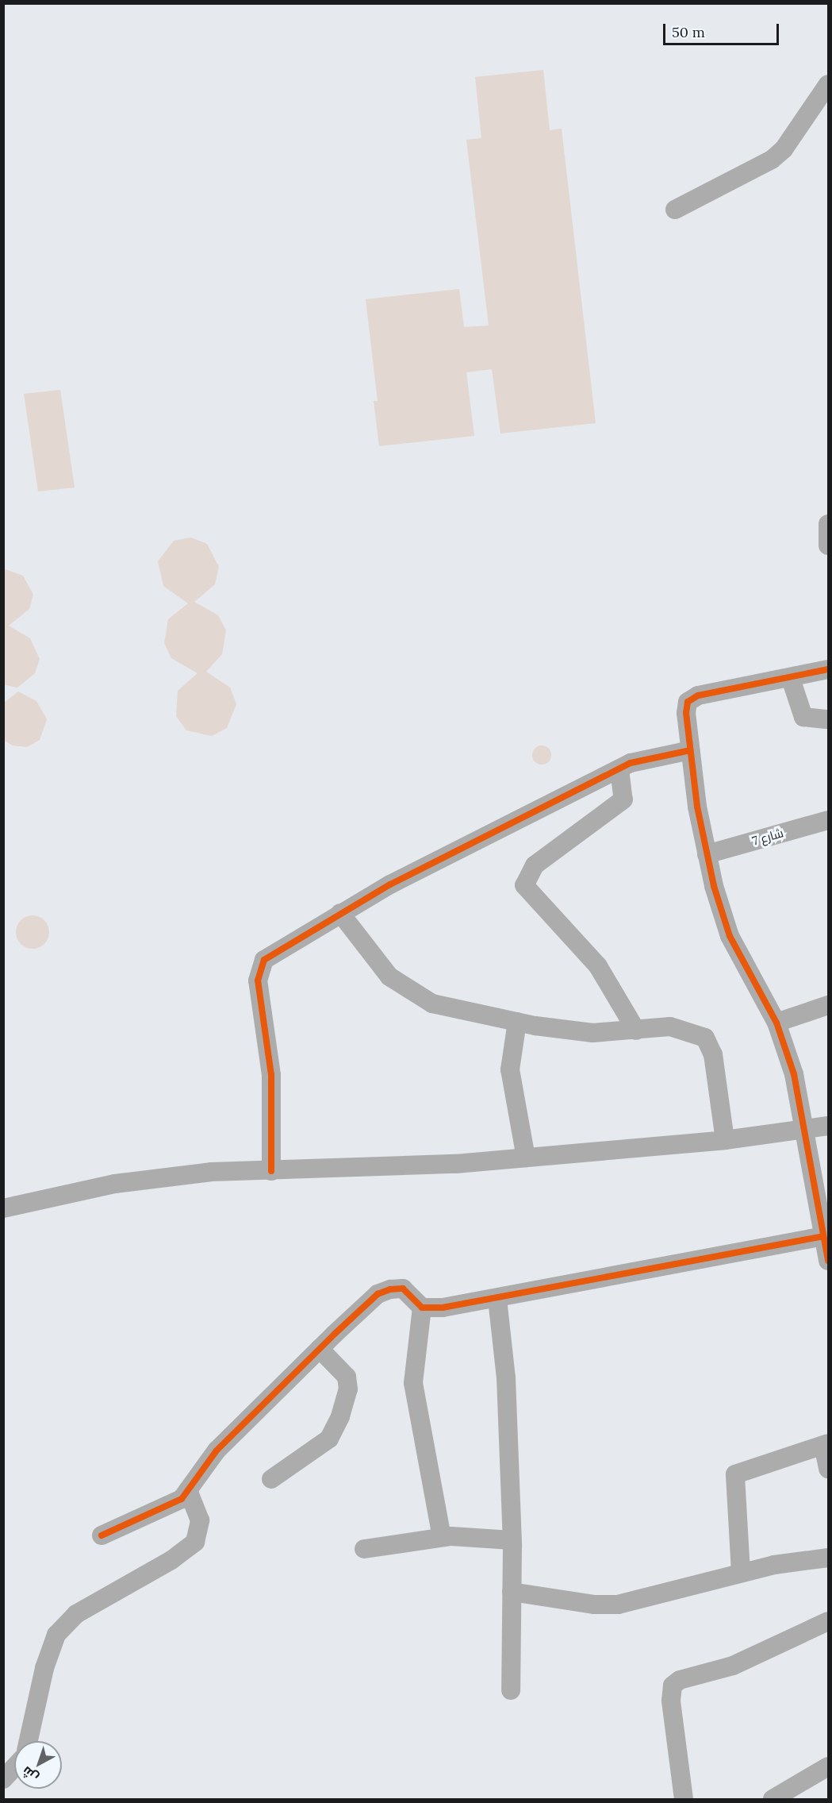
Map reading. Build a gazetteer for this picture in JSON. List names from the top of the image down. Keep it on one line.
{"streets":{"street":["شارع 7"]},"scale_bar":"50 m","north":"bottom left"}
